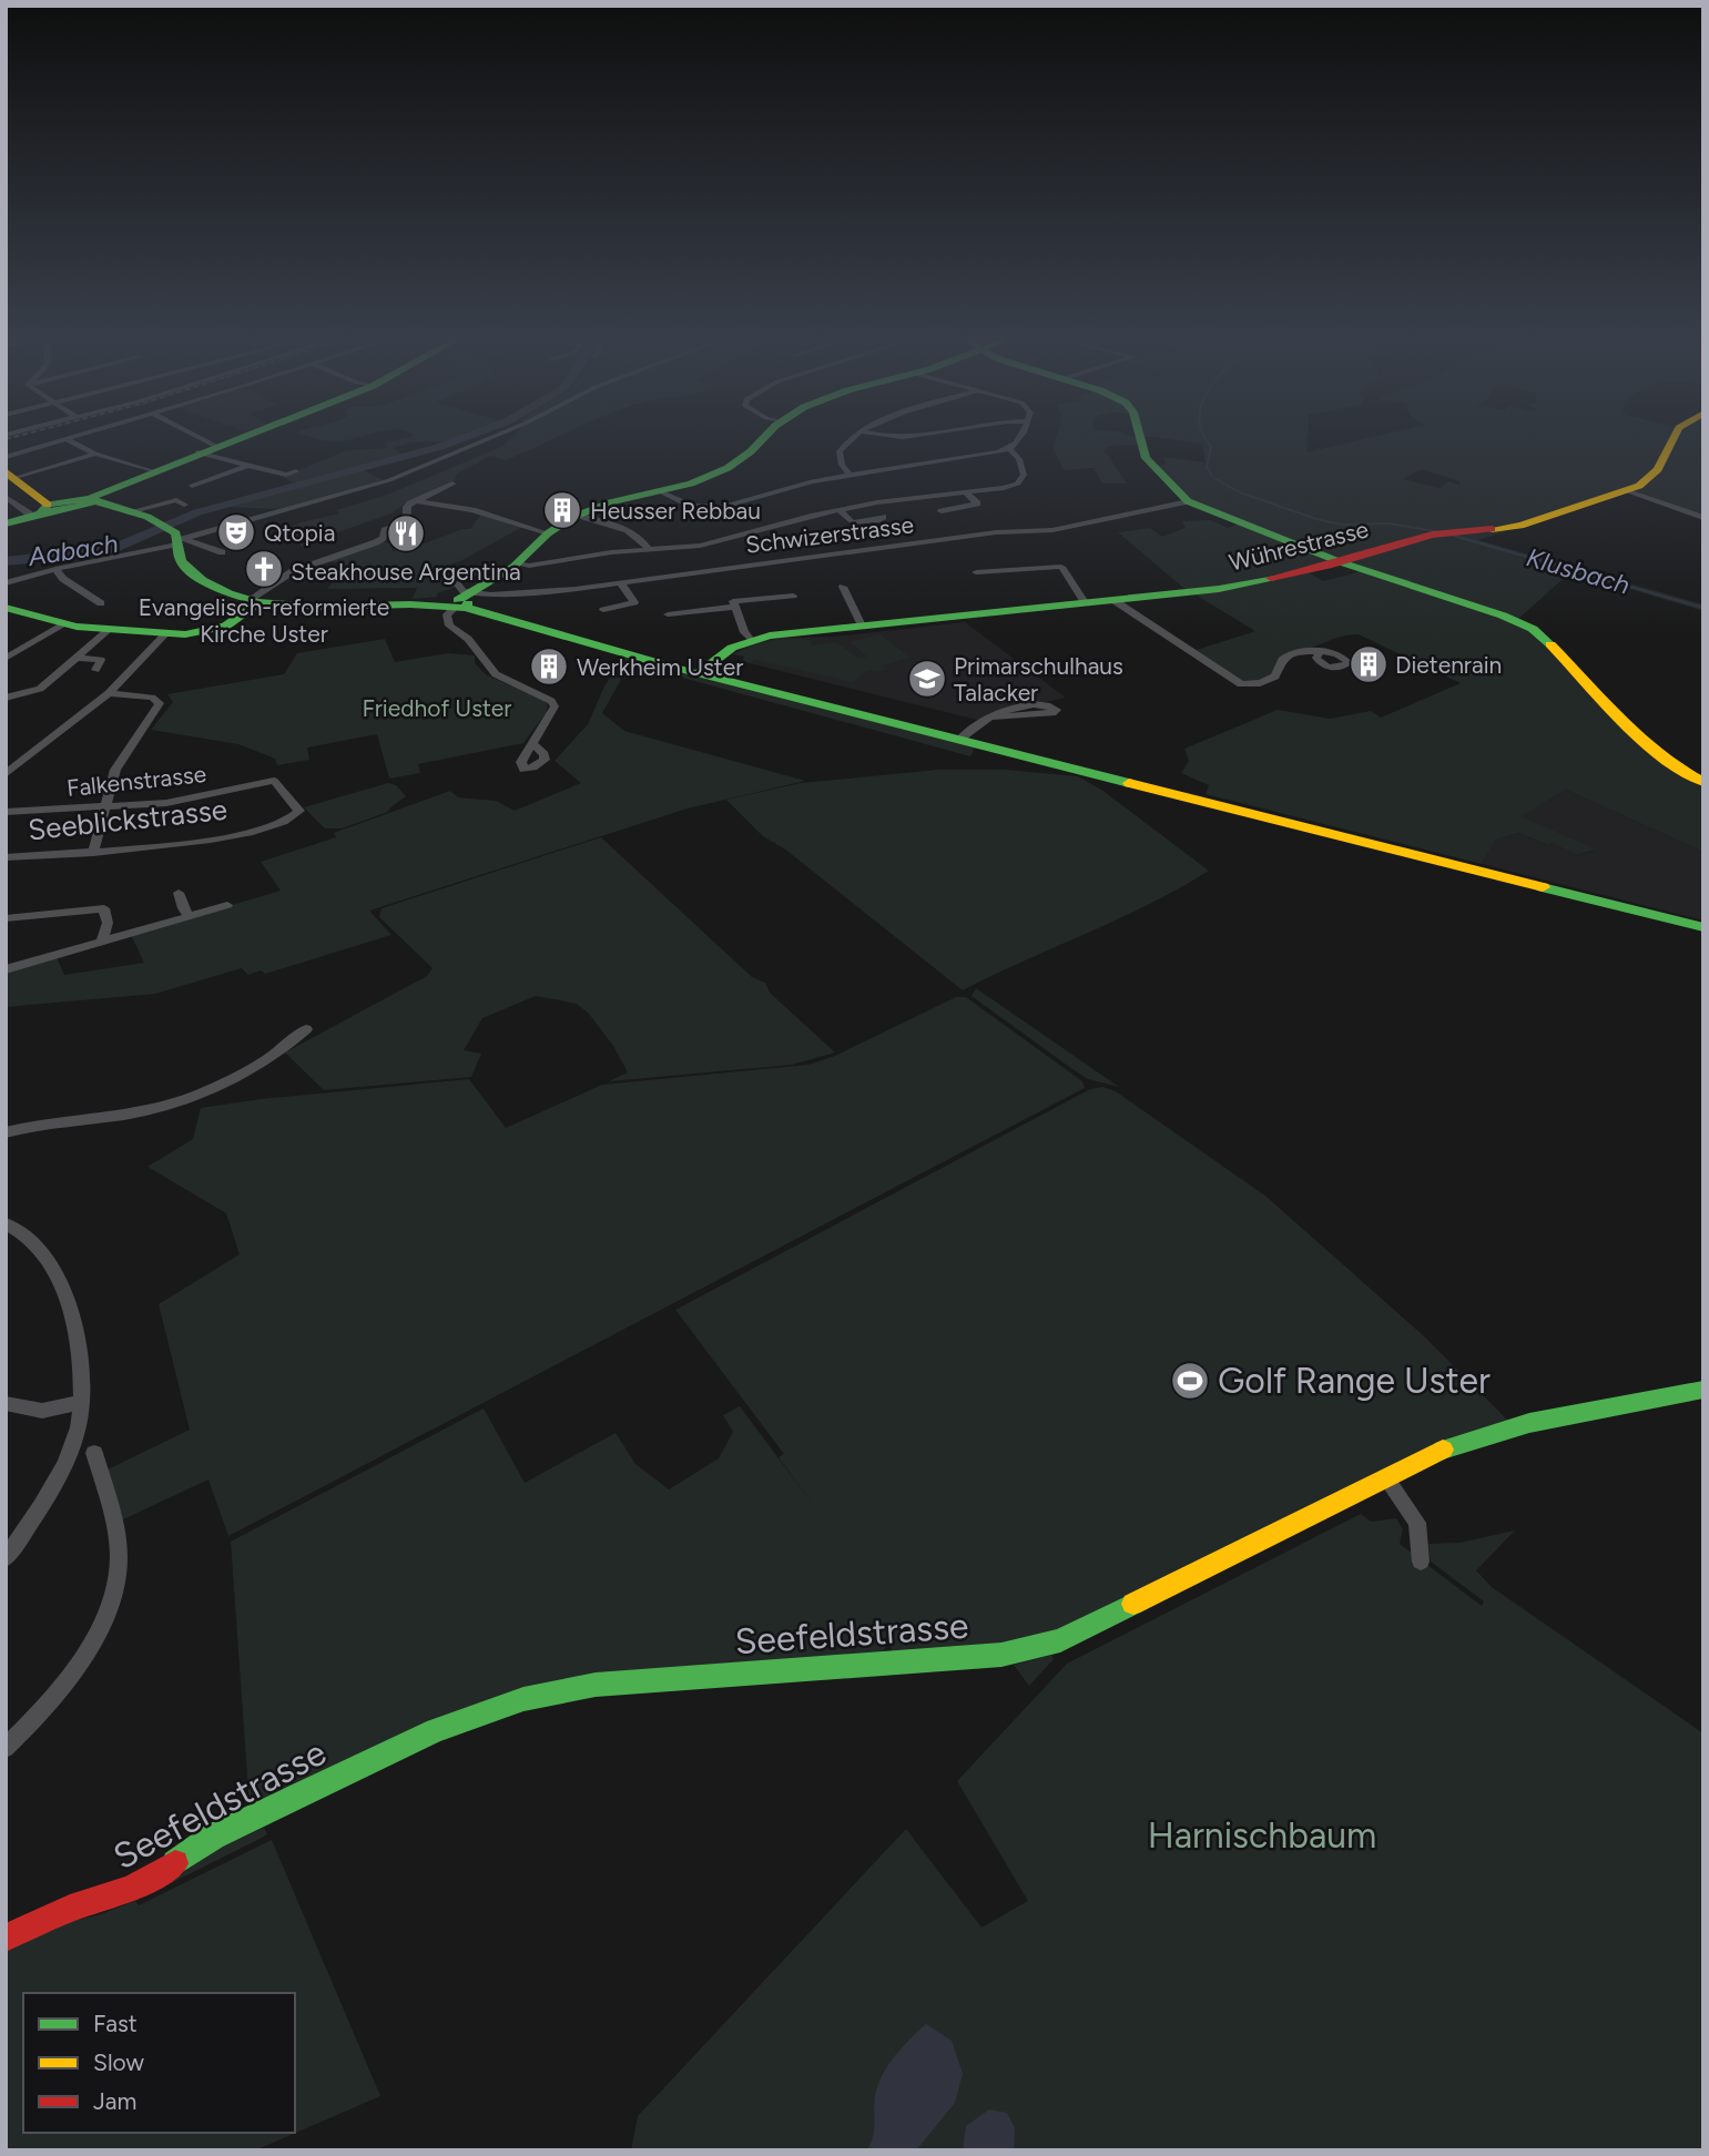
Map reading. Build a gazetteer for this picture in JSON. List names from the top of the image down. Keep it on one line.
{"streets":{"street":["Schwizerstrasse","Wührestrasse","Falkenstrasse","Seeblickstrasse","Seefeldstrasse"]},"crossings":[["Falkenstrasse","Seeblickstrasse"]],"water":["Aabach","Klusbach"],"parks":["Friedhof Uster","Harnischbaum"],"places":{"building":["Heusser Rebbau","Dietenrain","Werkheim Uster"],"theatre":["Qtopia"],"restaurant":["Steakhouse Argentina"],"church":["Evangelisch-reformierte Kirche Uster"],"school or university":["Primarschulhaus Talacker"],"sports":["Golf Range Uster"]},"legend":["Fast","Slow","Jam"]}
